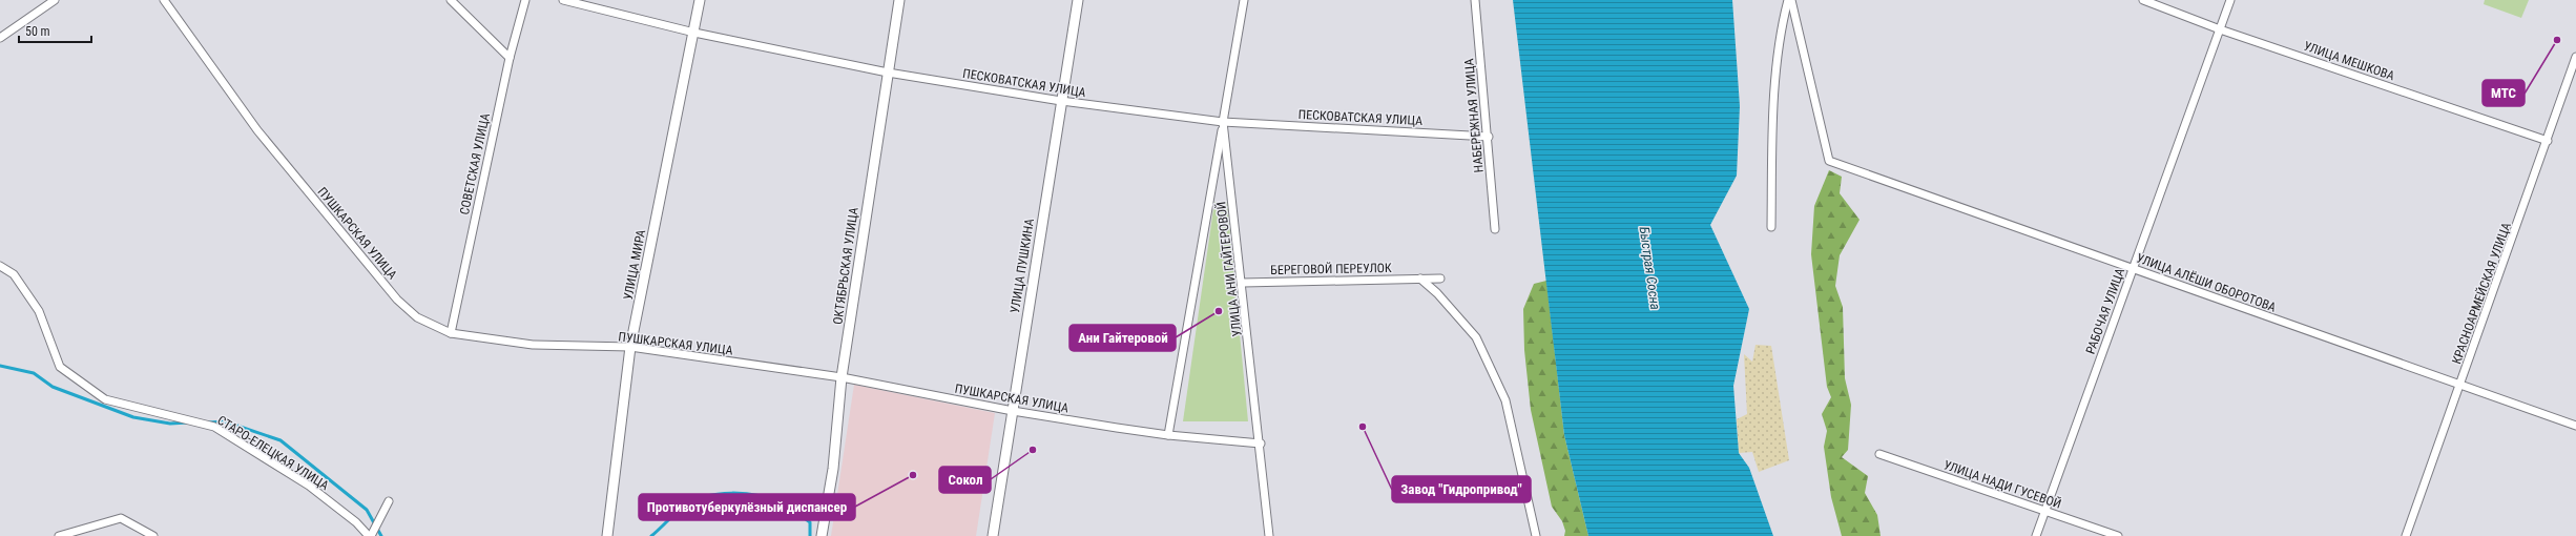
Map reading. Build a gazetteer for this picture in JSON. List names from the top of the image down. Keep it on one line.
{"streets":{"street":["УЛИЦА МЕШКОВА","ПЕСКОВАТСКАЯ УЛИЦА","НАБЕРЕЖНАЯ УЛИЦА","СОВЕТСКАЯ УЛИЦА","ПУШКАРСКАЯ УЛИЦА","УЛИЦА МИРА","ОКТЯБРЬСКАЯ УЛИЦА","УЛИЦА ПУШКИНА","УЛИЦА АНИ ГАЙТЕРОВОЙ","БЕРЕГОВОЙ ПЕРЕУЛОК","УЛИЦА АЛЁШИ ОБОРОТОВА","КРАСНОАРМЕЙСКАЯ УЛИЦА","РАБОЧАЯ УЛИЦА","СТАРО-ЕЛЕЦКАЯ УЛИЦА","УЛИЦА НАДИ ГУСЕВОЙ"]},"crossings":[["УЛИЦА МЕШКОВА","КРАСНОАРМЕЙСКАЯ УЛИЦА"],["УЛИЦА МЕШКОВА","РАБОЧАЯ УЛИЦА"],["ПЕСКОВАТСКАЯ УЛИЦА","НАБЕРЕЖНАЯ УЛИЦА"],["ПЕСКОВАТСКАЯ УЛИЦА","УЛИЦА МИРА"],["ПЕСКОВАТСКАЯ УЛИЦА","ОКТЯБРЬСКАЯ УЛИЦА"],["ПЕСКОВАТСКАЯ УЛИЦА","УЛИЦА ПУШКИНА"],["ПЕСКОВАТСКАЯ УЛИЦА","УЛИЦА АНИ ГАЙТЕРОВОЙ"],["СОВЕТСКАЯ УЛИЦА","ПУШКАРСКАЯ УЛИЦА"],["ПУШКАРСКАЯ УЛИЦА","УЛИЦА МИРА"],["ПУШКАРСКАЯ УЛИЦА","ОКТЯБРЬСКАЯ УЛИЦА"],["ПУШКАРСКАЯ УЛИЦА","УЛИЦА ПУШКИНА"],["ПУШКАРСКАЯ УЛИЦА","УЛИЦА АНИ ГАЙТЕРОВОЙ"],["УЛИЦА АНИ ГАЙТЕРОВОЙ","БЕРЕГОВОЙ ПЕРЕУЛОК"],["УЛИЦА АЛЁШИ ОБОРОТОВА","КРАСНОАРМЕЙСКАЯ УЛИЦА"],["УЛИЦА АЛЁШИ ОБОРОТОВА","РАБОЧАЯ УЛИЦА"],["РАБОЧАЯ УЛИЦА","УЛИЦА НАДИ ГУСЕВОЙ"]],"water":["Быстрая Сосна"],"places":["МТС","Ани Гайтеровой","Завод \"Гидропривод\"","Сокол","Противотуберкулёзный диспансер"],"scale_bar":"50 m"}
